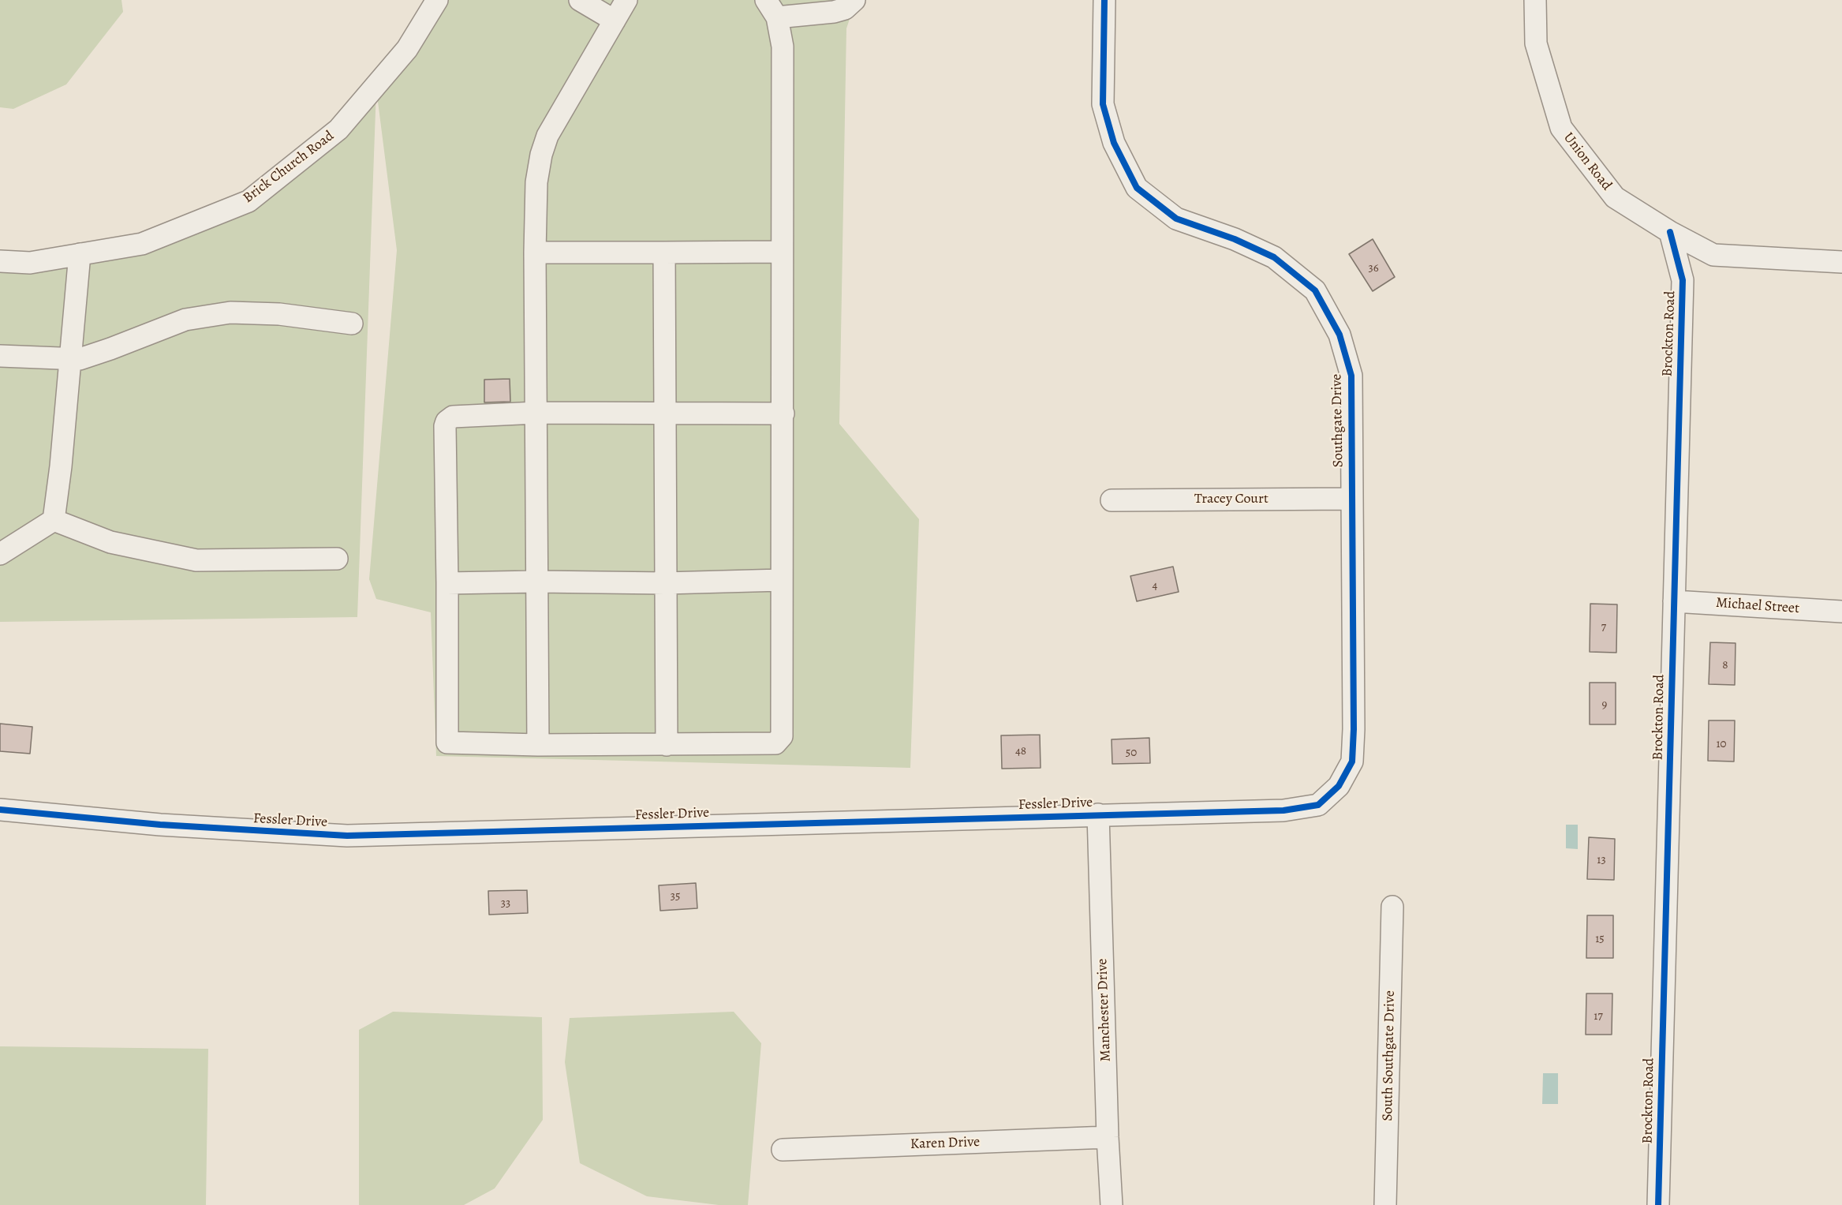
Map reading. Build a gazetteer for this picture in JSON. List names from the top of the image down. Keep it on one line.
{"streets":{"street":["Union Road","Brick Church Road","Brockton Road","Southgate Drive","Tracey Court","Michael Street","Fessler Drive","Manchester Drive","South Southgate Drive","Karen Drive"]},"crossings":[["Union Road","Brockton Road"],["Brockton Road","Michael Street"],["Southgate Drive","Tracey Court"],["Southgate Drive","Fessler Drive"],["Fessler Drive","Manchester Drive"],["Manchester Drive","Karen Drive"]],"house_numbers":["36","4","7","8","9","10","48","50","13","35","33","15","17"]}
